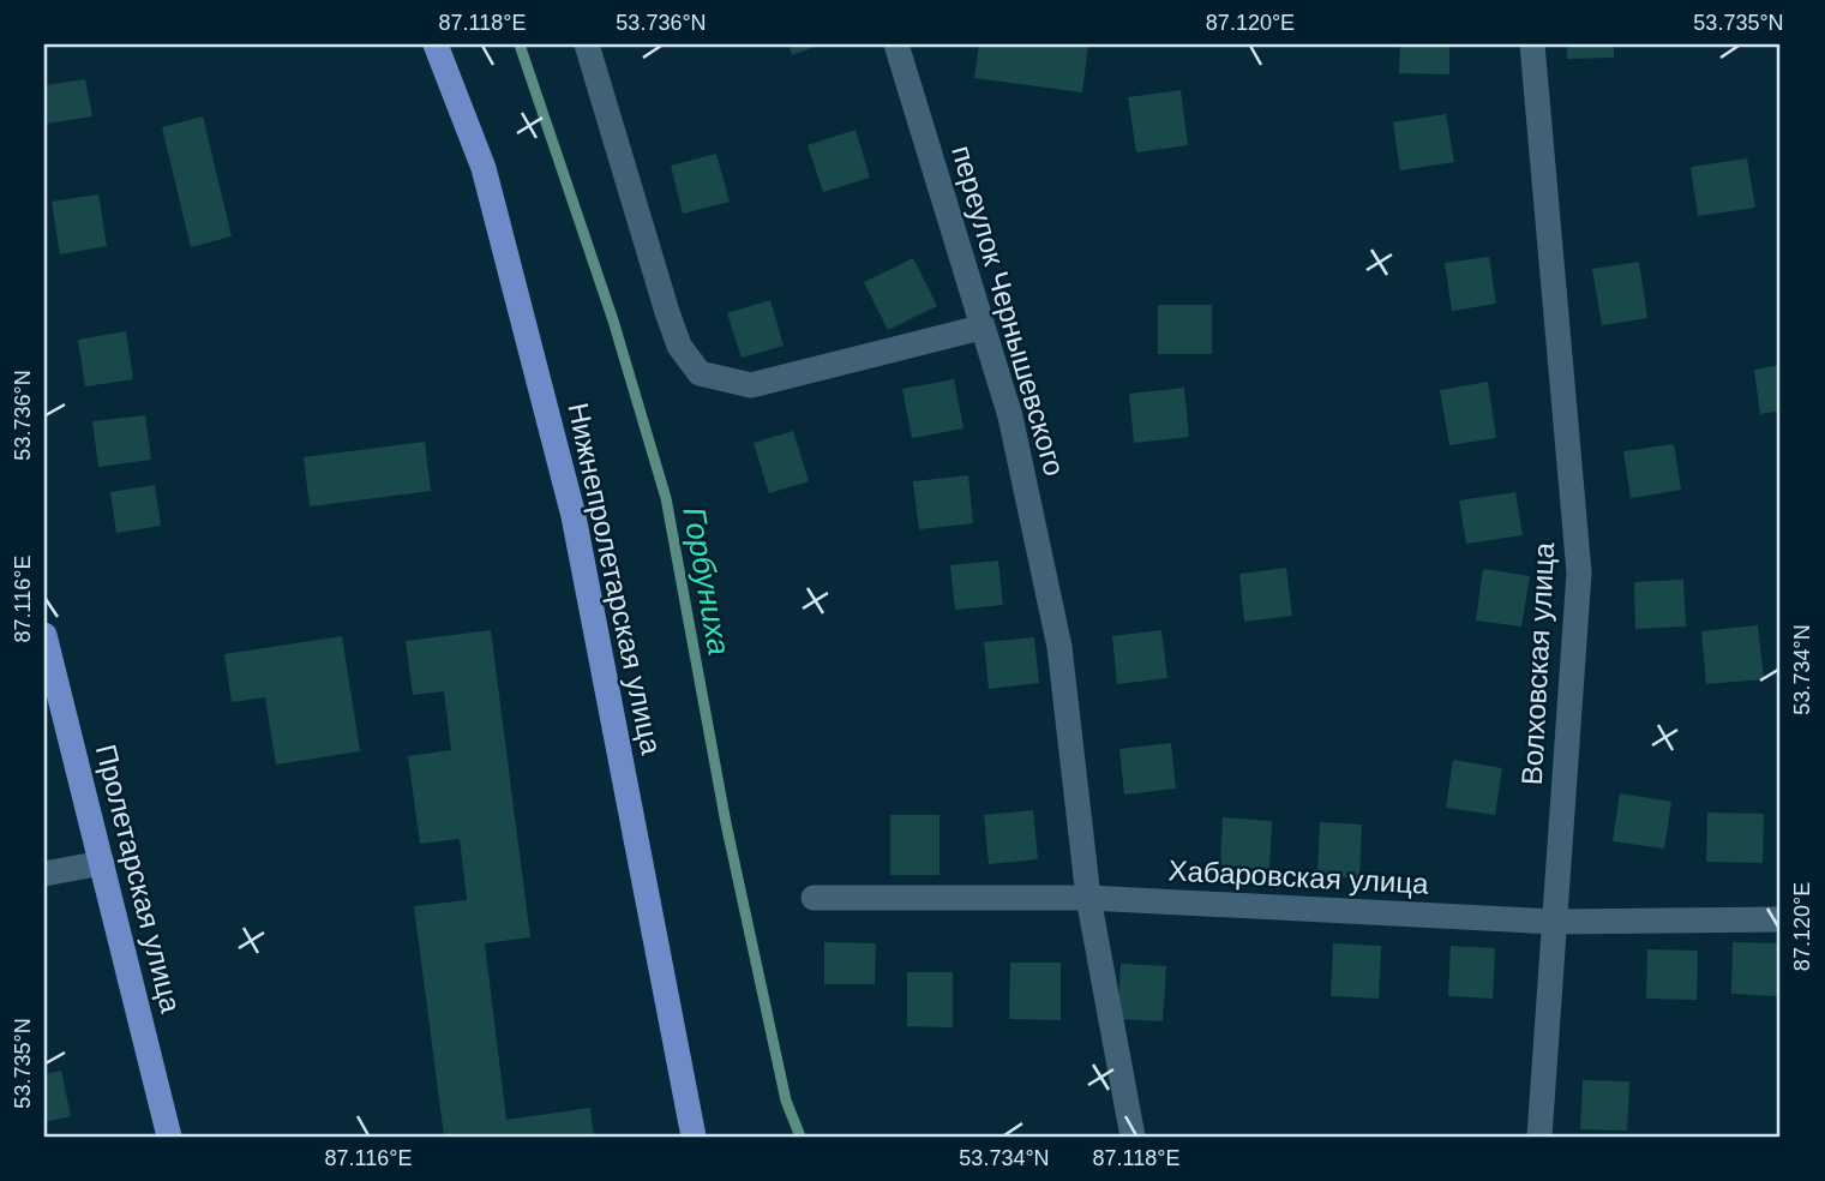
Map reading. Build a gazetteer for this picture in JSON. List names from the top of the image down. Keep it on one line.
{"streets":{"main road":["Нижнепролетарская улица","Пролетарская улица"],"street":["переулок Чернышевского","Волховская улица","Хабаровская улица"]},"crossings":[["переулок Чернышевского","Хабаровская улица"],["Волховская улица","Хабаровская улица"]],"water":["Горбуниха"],"coordinates":["87.118°E","53.736°N","87.120°E","53.735°N","87.116°E","53.734°N"]}
